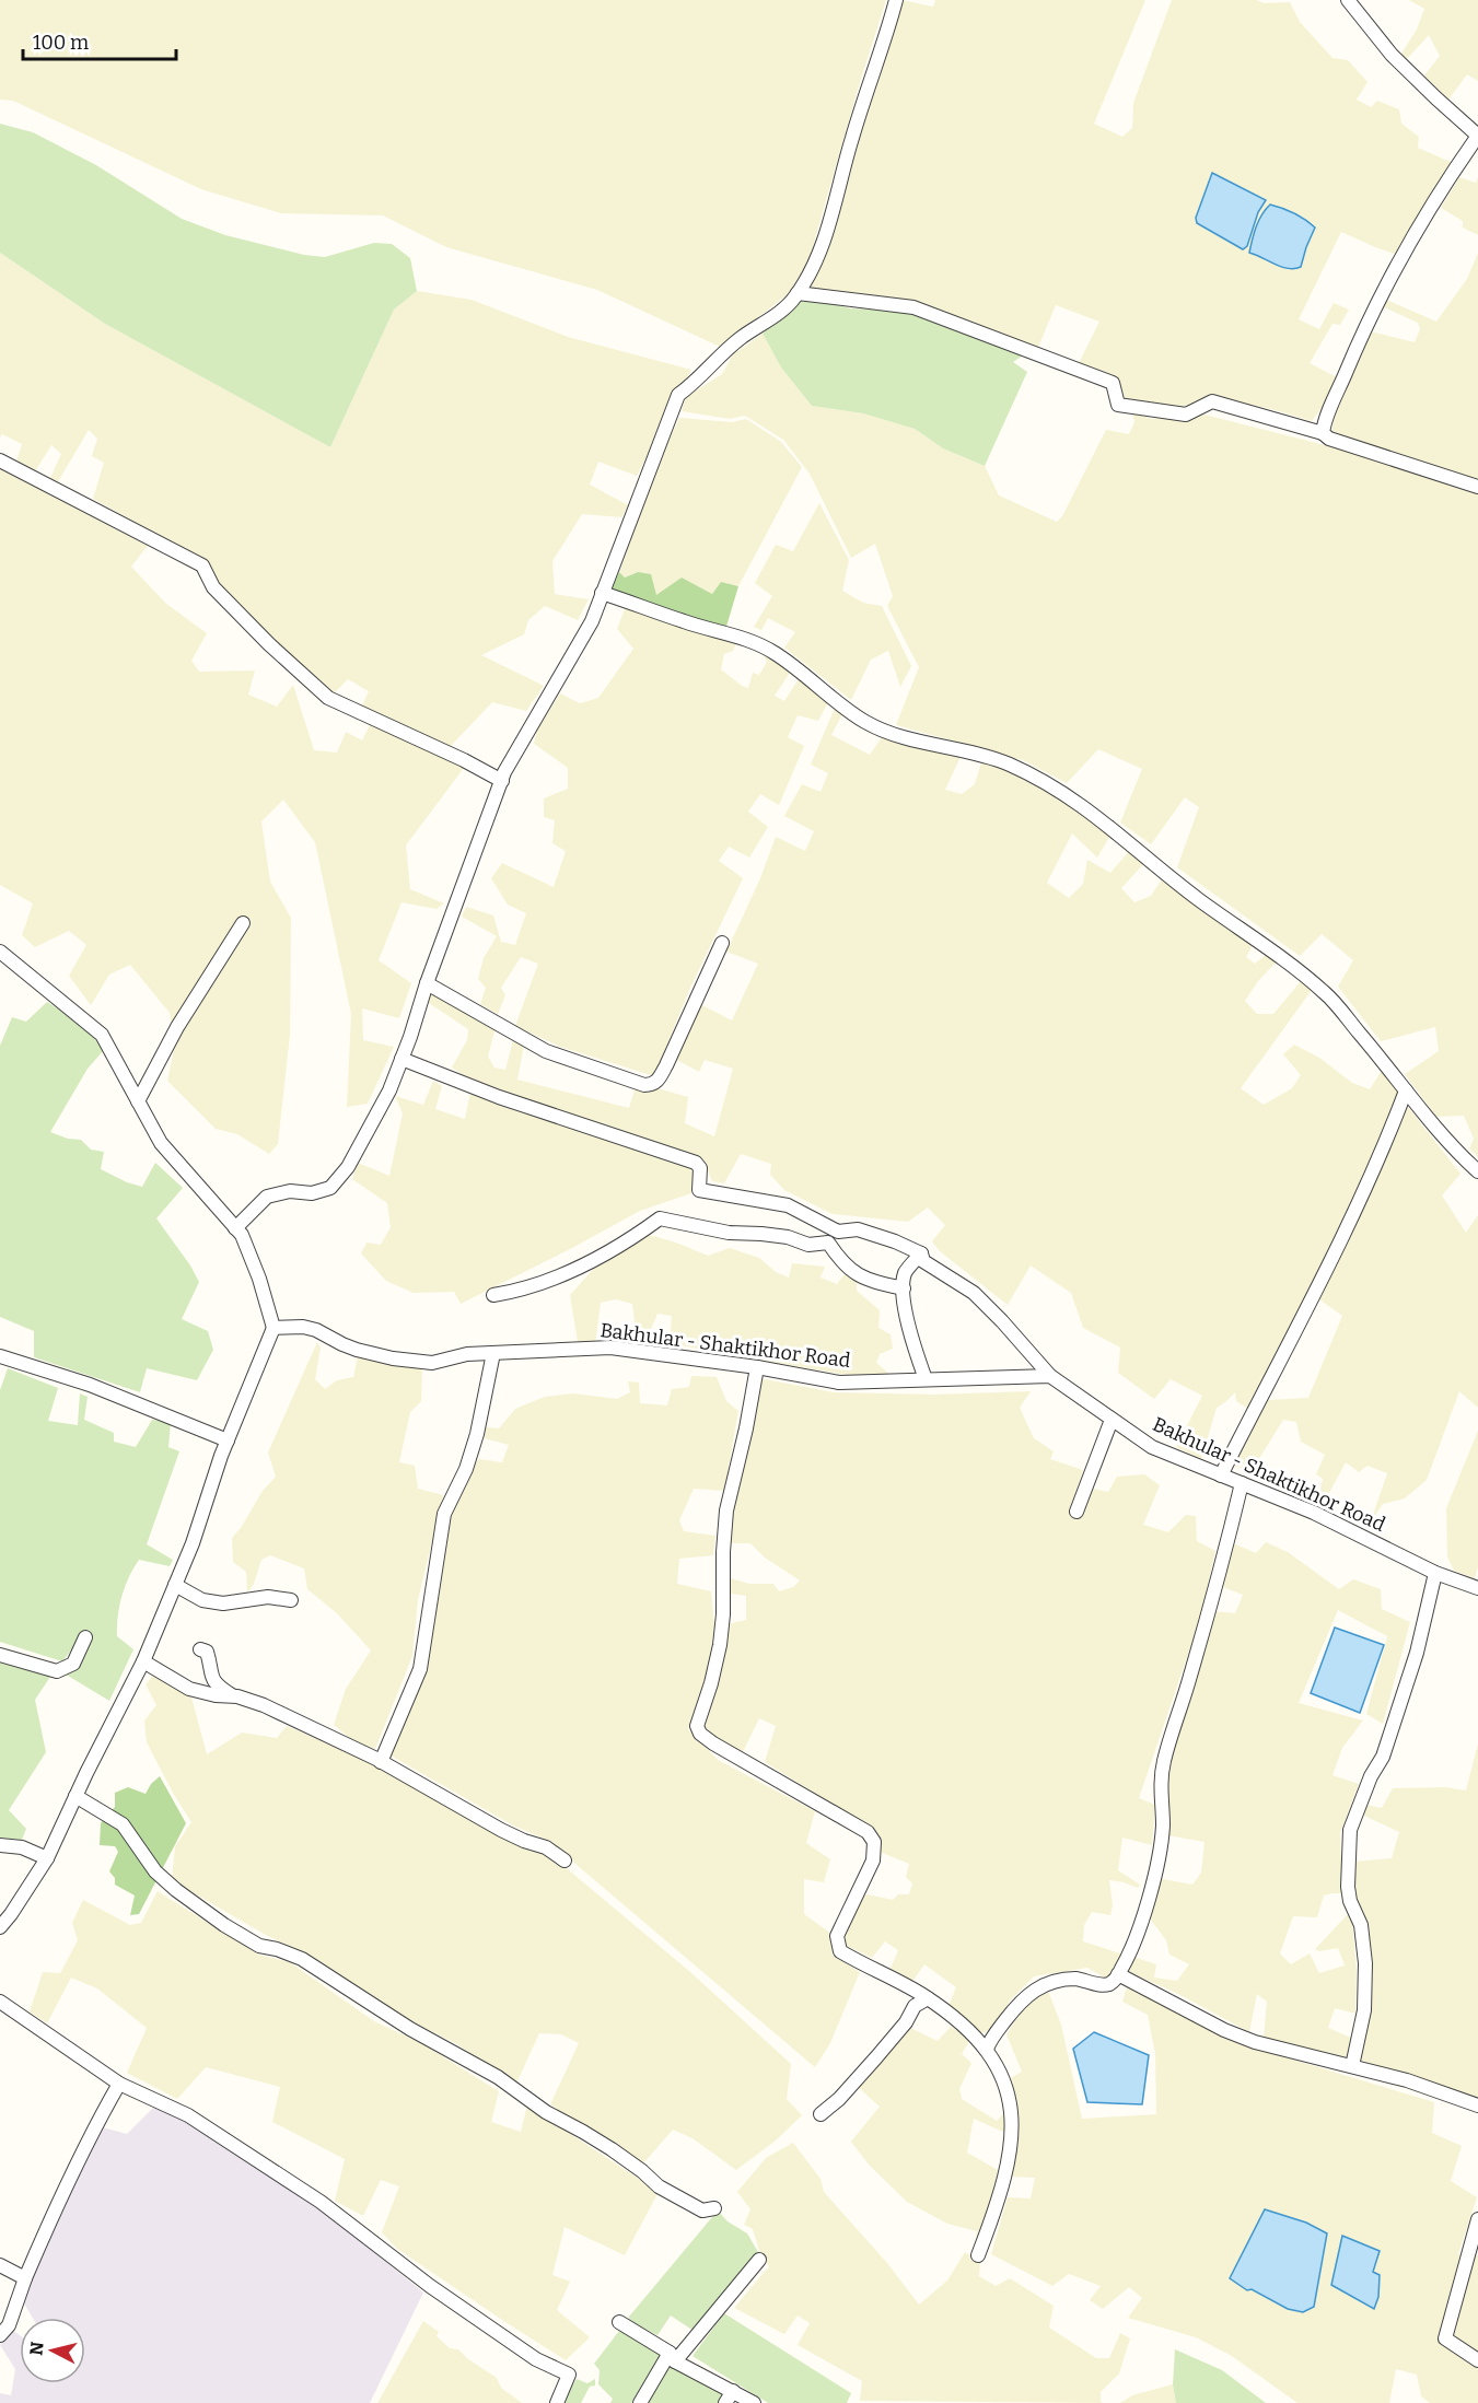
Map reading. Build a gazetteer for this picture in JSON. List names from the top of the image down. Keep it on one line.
{"streets":{"street":["Bakhular - Shaktikhor Road"]},"scale_bar":"100 m","north":"left"}
